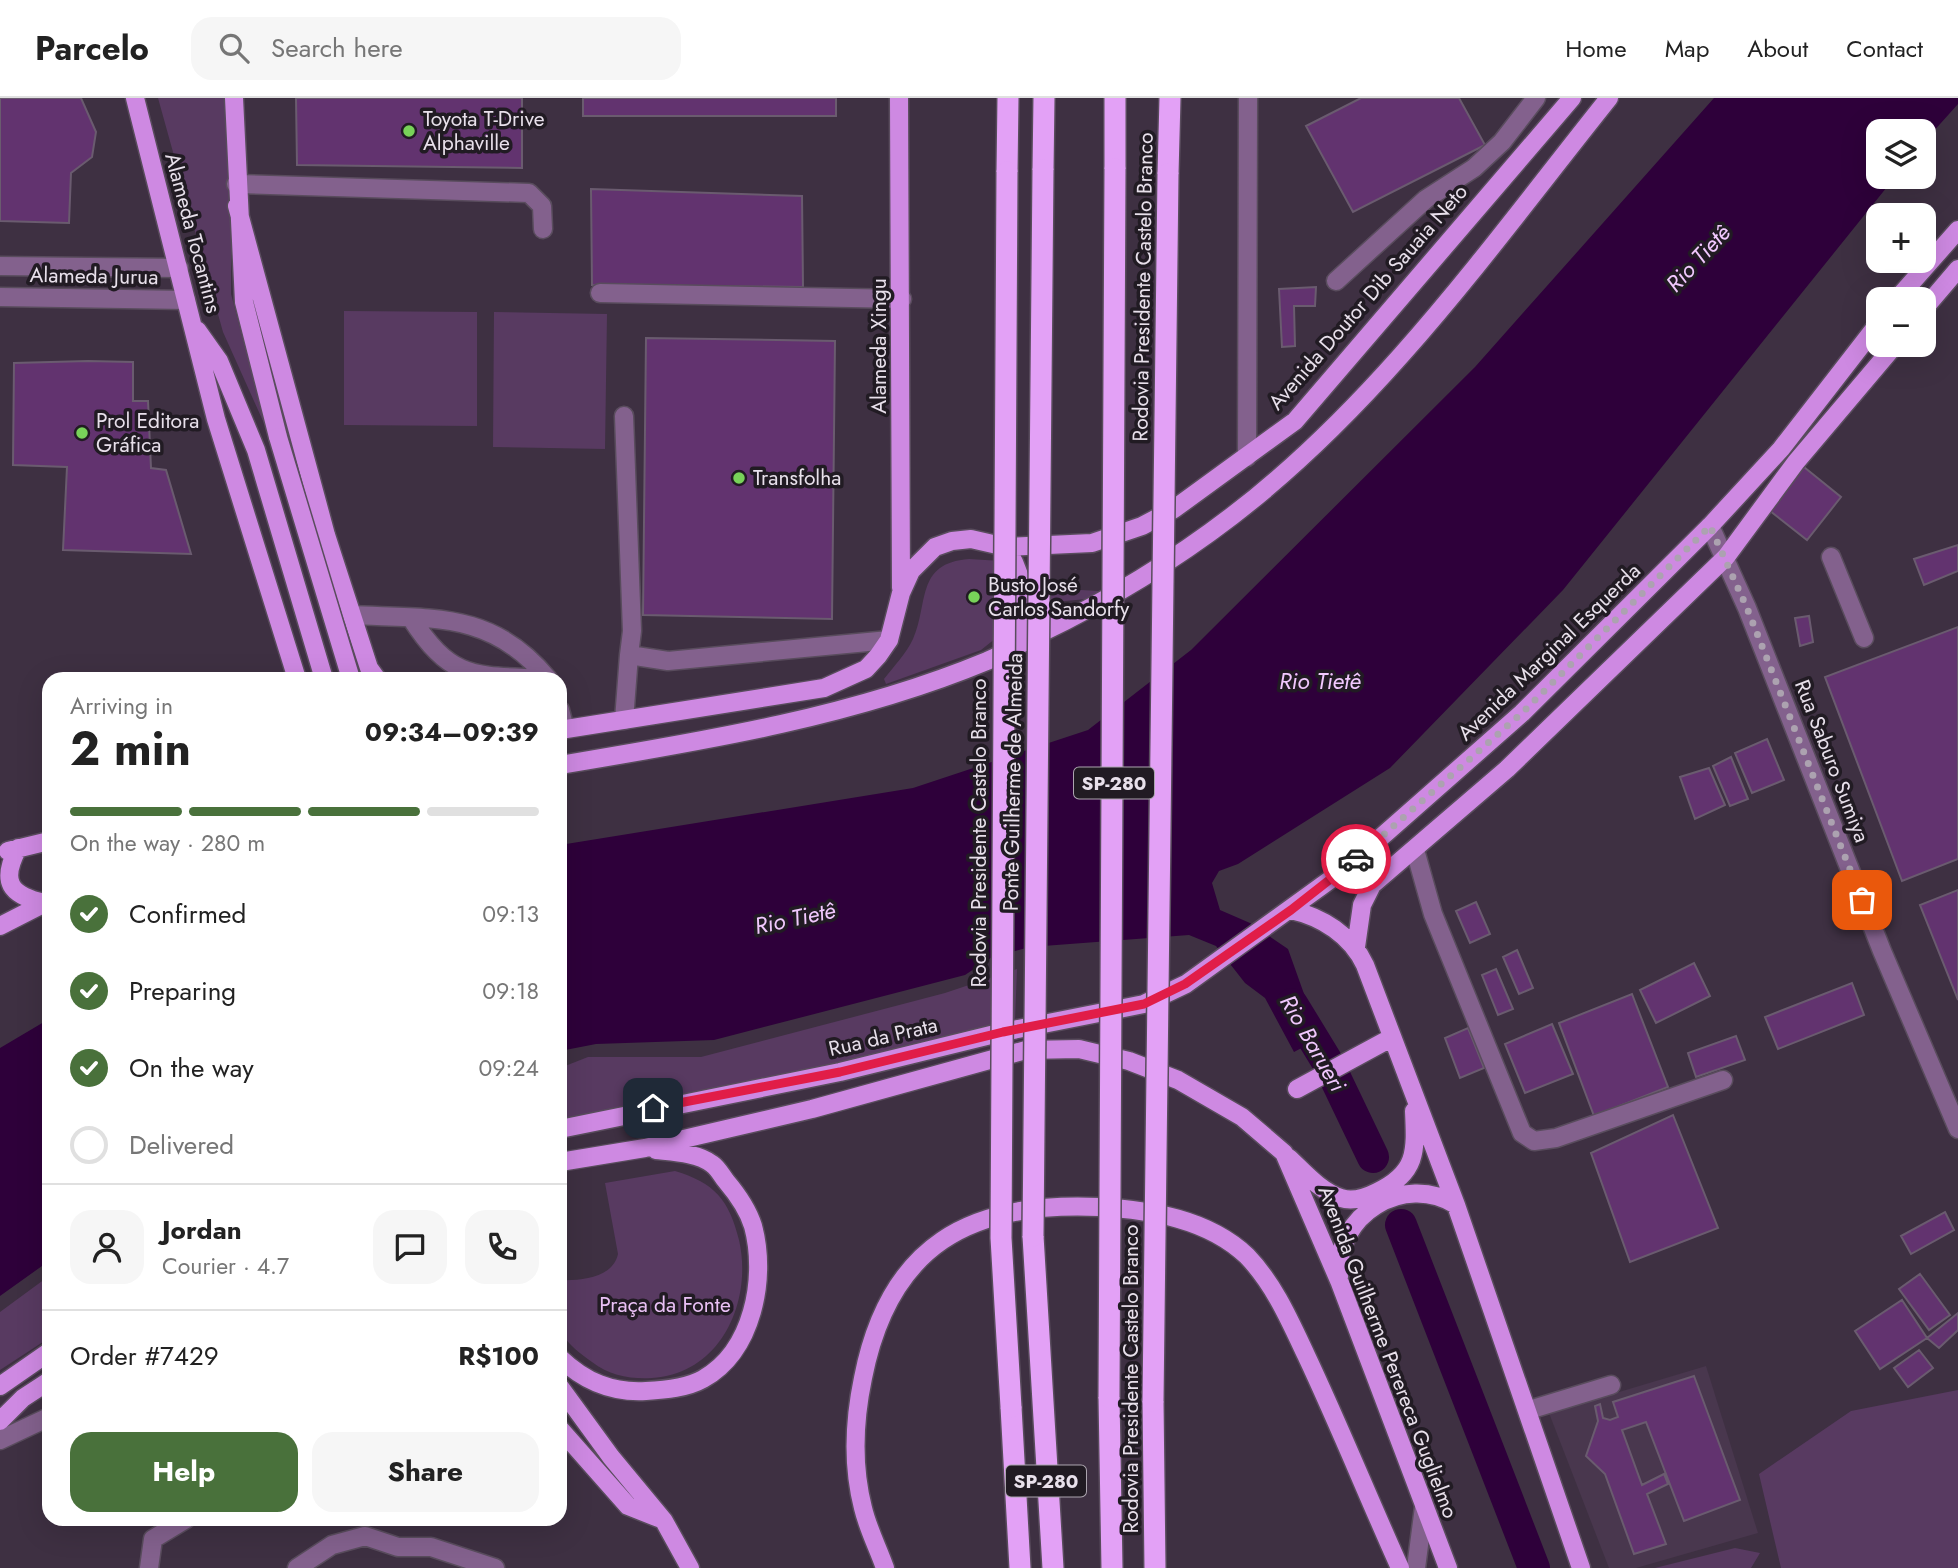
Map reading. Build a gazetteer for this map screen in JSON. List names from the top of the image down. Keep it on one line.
{"streets":{"highway":["Rodovia Presidente Castelo Branco","Ponte Guilherme de Almeida","SP-280"],"main road":["Alameda Tocantins","Avenida Doutor Dib Sauaia Neto","Alameda Xingu","Avenida Marginal Esquerda","Rua da Prata","Avenida Guilherme Perereca Guglielmo"],"street":["Alameda Jurua","Rua Saburo Sumiya"]},"crossings":[["Alameda Tocantins","Alameda Jurua"],["Avenida Doutor Dib Sauaia Neto","Alameda Xingu"],["Avenida Marginal Esquerda","Rua Saburo Sumiya"],["Avenida Marginal Esquerda","Rua da Prata"]],"water":["Rio Tietê","Rio Barueri"],"parks":["Praça da Fonte"],"places":["Toyota T-Drive Alphaville","Prol Editora Gráfica","Transfolha","Busto José Carlos Sandorfy"],"page":{"header":"Parcelo","search":"Search here","nav":["Home","Map","About","Contact"],"map_buttons":["+","−"],"heading":["2 min","Arriving in","09:34–09:39"],"panel":["Jordan","Courier · 4.7","Order #7429","R$100"],"bar":"On the way · 280 m","list":[["Confirmed","09:13"],["Preparing","09:18"],["On the way","09:24"],"Delivered"],"buttons":["Help","Share"]}}
